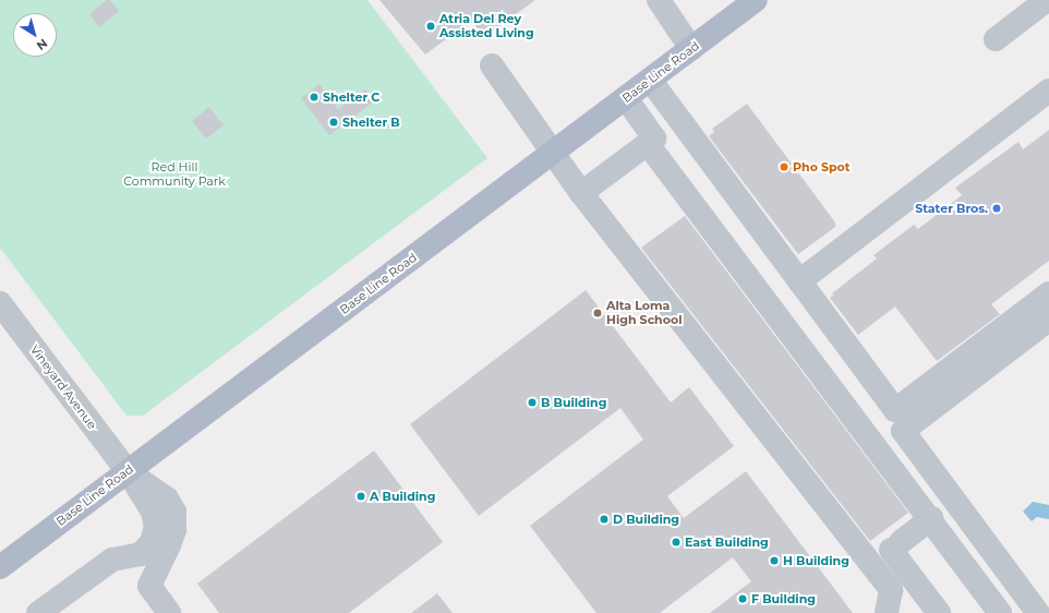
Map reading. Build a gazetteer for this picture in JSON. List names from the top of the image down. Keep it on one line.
{"streets":{"main road":["Base Line Road"],"street":["Vineyard Avenue"]},"crossings":[["Base Line Road","Vineyard Avenue"]],"parks":["Red Hill Community Park"],"places":["Atria Del Rey Assisted Living","Shelter C","Shelter B","Pho Spot","Stater Bros.","Alta Loma High School","B Building","A Building","D Building","East Building","H Building","F Building"],"north":"bottom right"}
